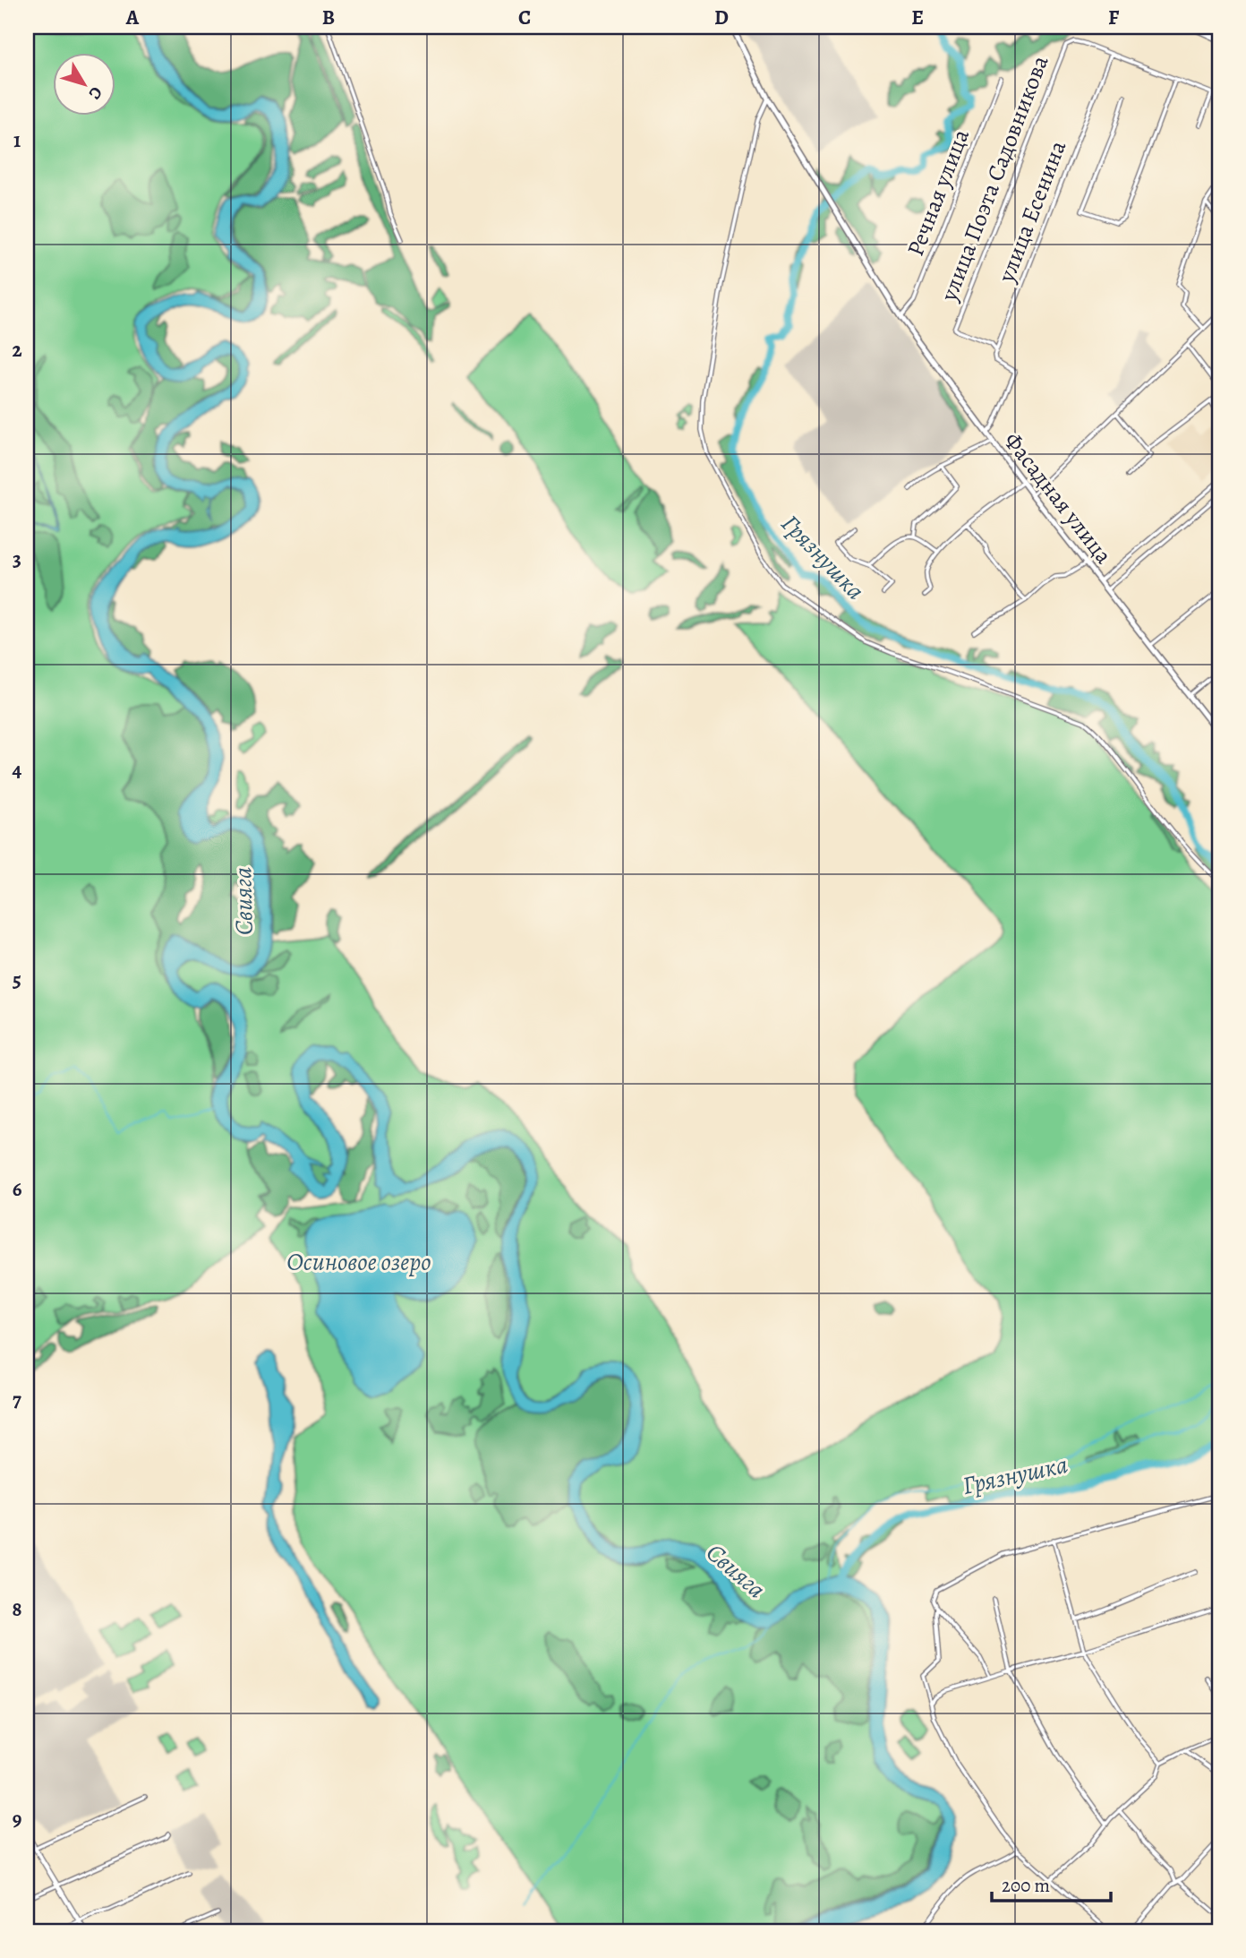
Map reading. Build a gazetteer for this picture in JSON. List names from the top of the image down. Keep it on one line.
{"streets":{"main road":["Фасадная улица"],"street":["улица Поэта Садовникова","Речная улица","улица Есенина"]},"crossings":[["улица Поэта Садовникова","улица Есенина"],["Речная улица","Фасадная улица"]],"water":["Грязнушка","Свияга","Осиновое озеро"],"scale_bar":"200 m","north":"bottom right","grid":{"columns":["A","B","C","D","E","F"],"rows":["1","2","3","4","5","6","7","8","9"]}}
